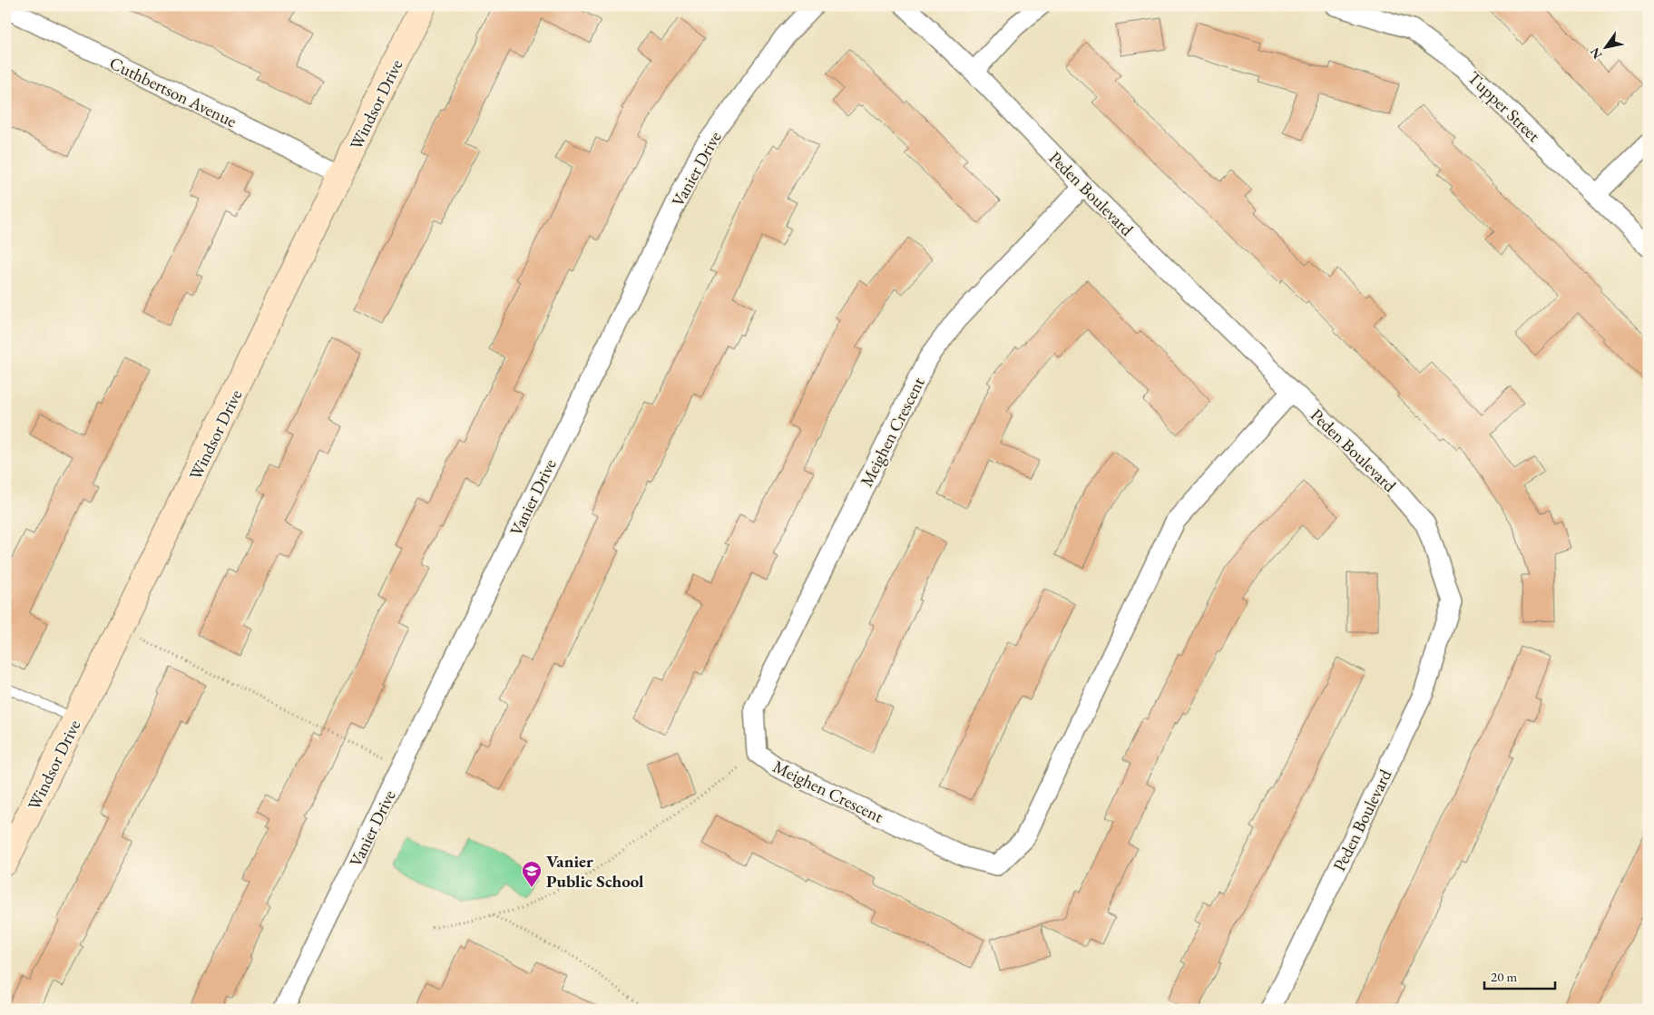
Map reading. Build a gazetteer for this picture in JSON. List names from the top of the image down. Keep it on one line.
{"streets":{"street":["Cuthbertson Avenue","Windsor Drive","Tupper Street","Vanier Drive","Peden Boulevard","Meighen Crescent"]},"crossings":[["Cuthbertson Avenue","Windsor Drive"],["Peden Boulevard","Meighen Crescent"]],"places":{"school or university":["Vanier Public School"]},"scale_bar":"20 m","north":"bottom left"}
